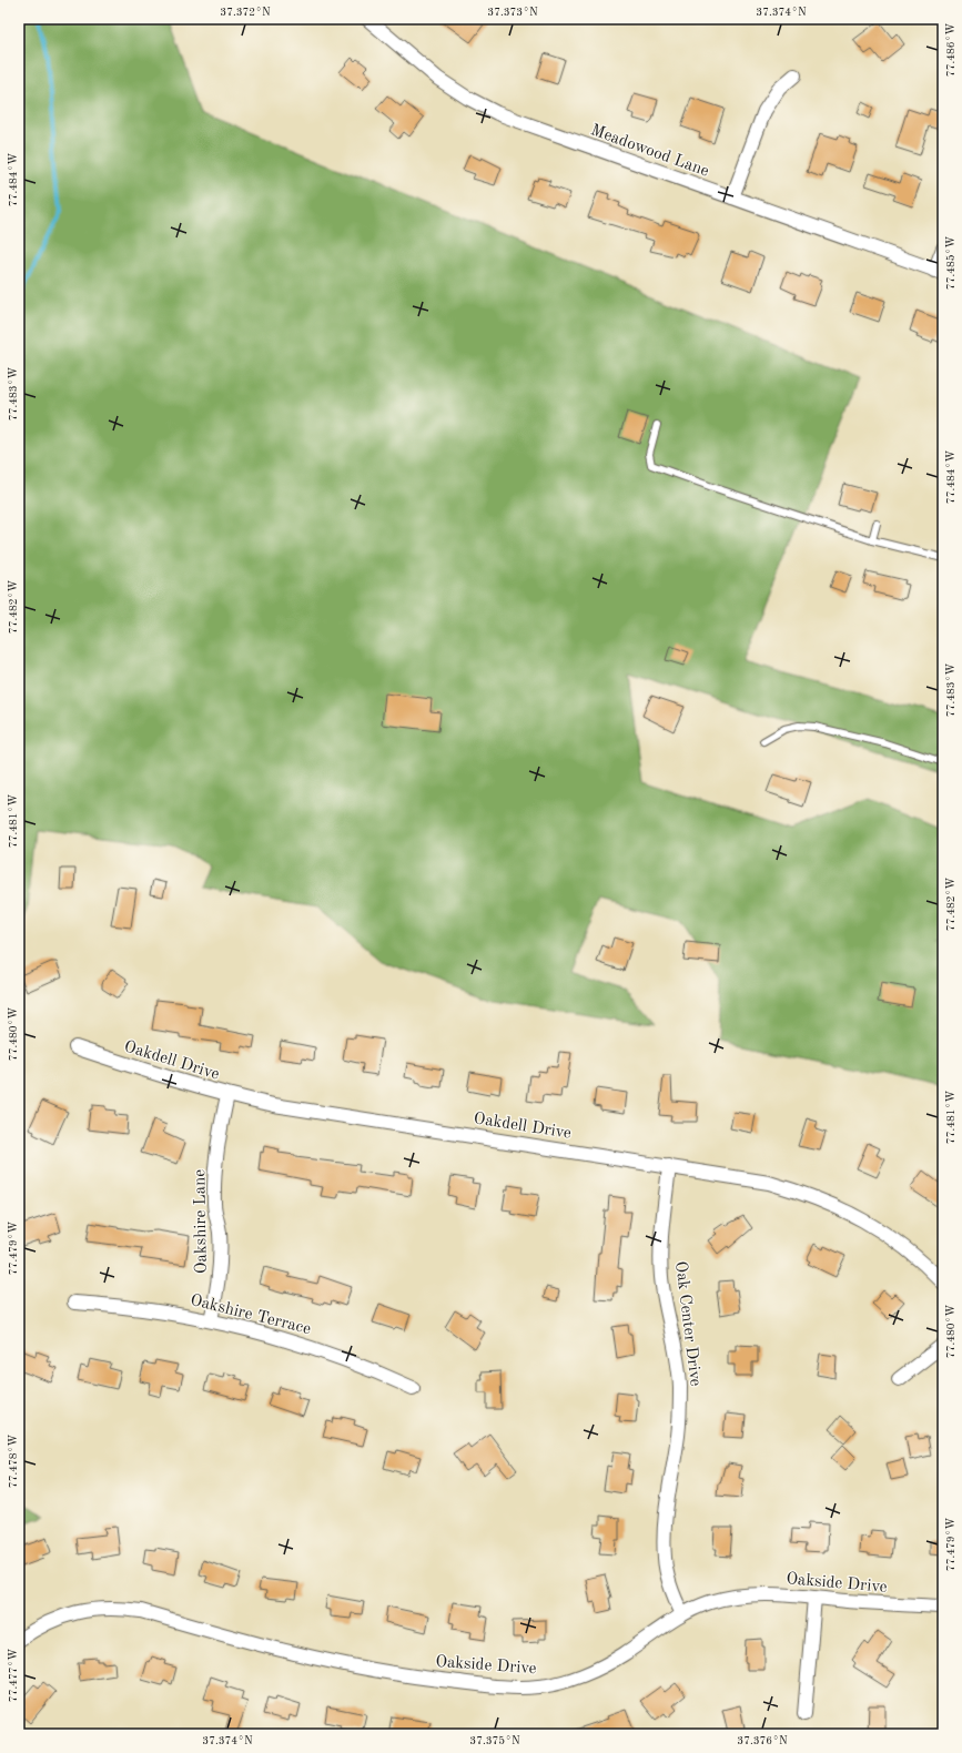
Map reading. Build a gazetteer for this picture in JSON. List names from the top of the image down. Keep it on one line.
{"streets":{"street":["Meadowood Lane","Oakdell Drive","Oakshire Lane","Oakshire Terrace","Oak Center Drive","Oakside Drive"]},"crossings":[["Oakdell Drive","Oakshire Lane"],["Oakdell Drive","Oak Center Drive"],["Oakshire Lane","Oakshire Terrace"],["Oak Center Drive","Oakside Drive"]],"coordinates":["37.372°N","37.373°N","37.374°N","77.486°W","77.484°W","77.485°W","77.483°W","77.482°W","77.481°W","77.480°W","77.479°W","77.478°W","77.477°W","37.375°N","37.376°N"]}
